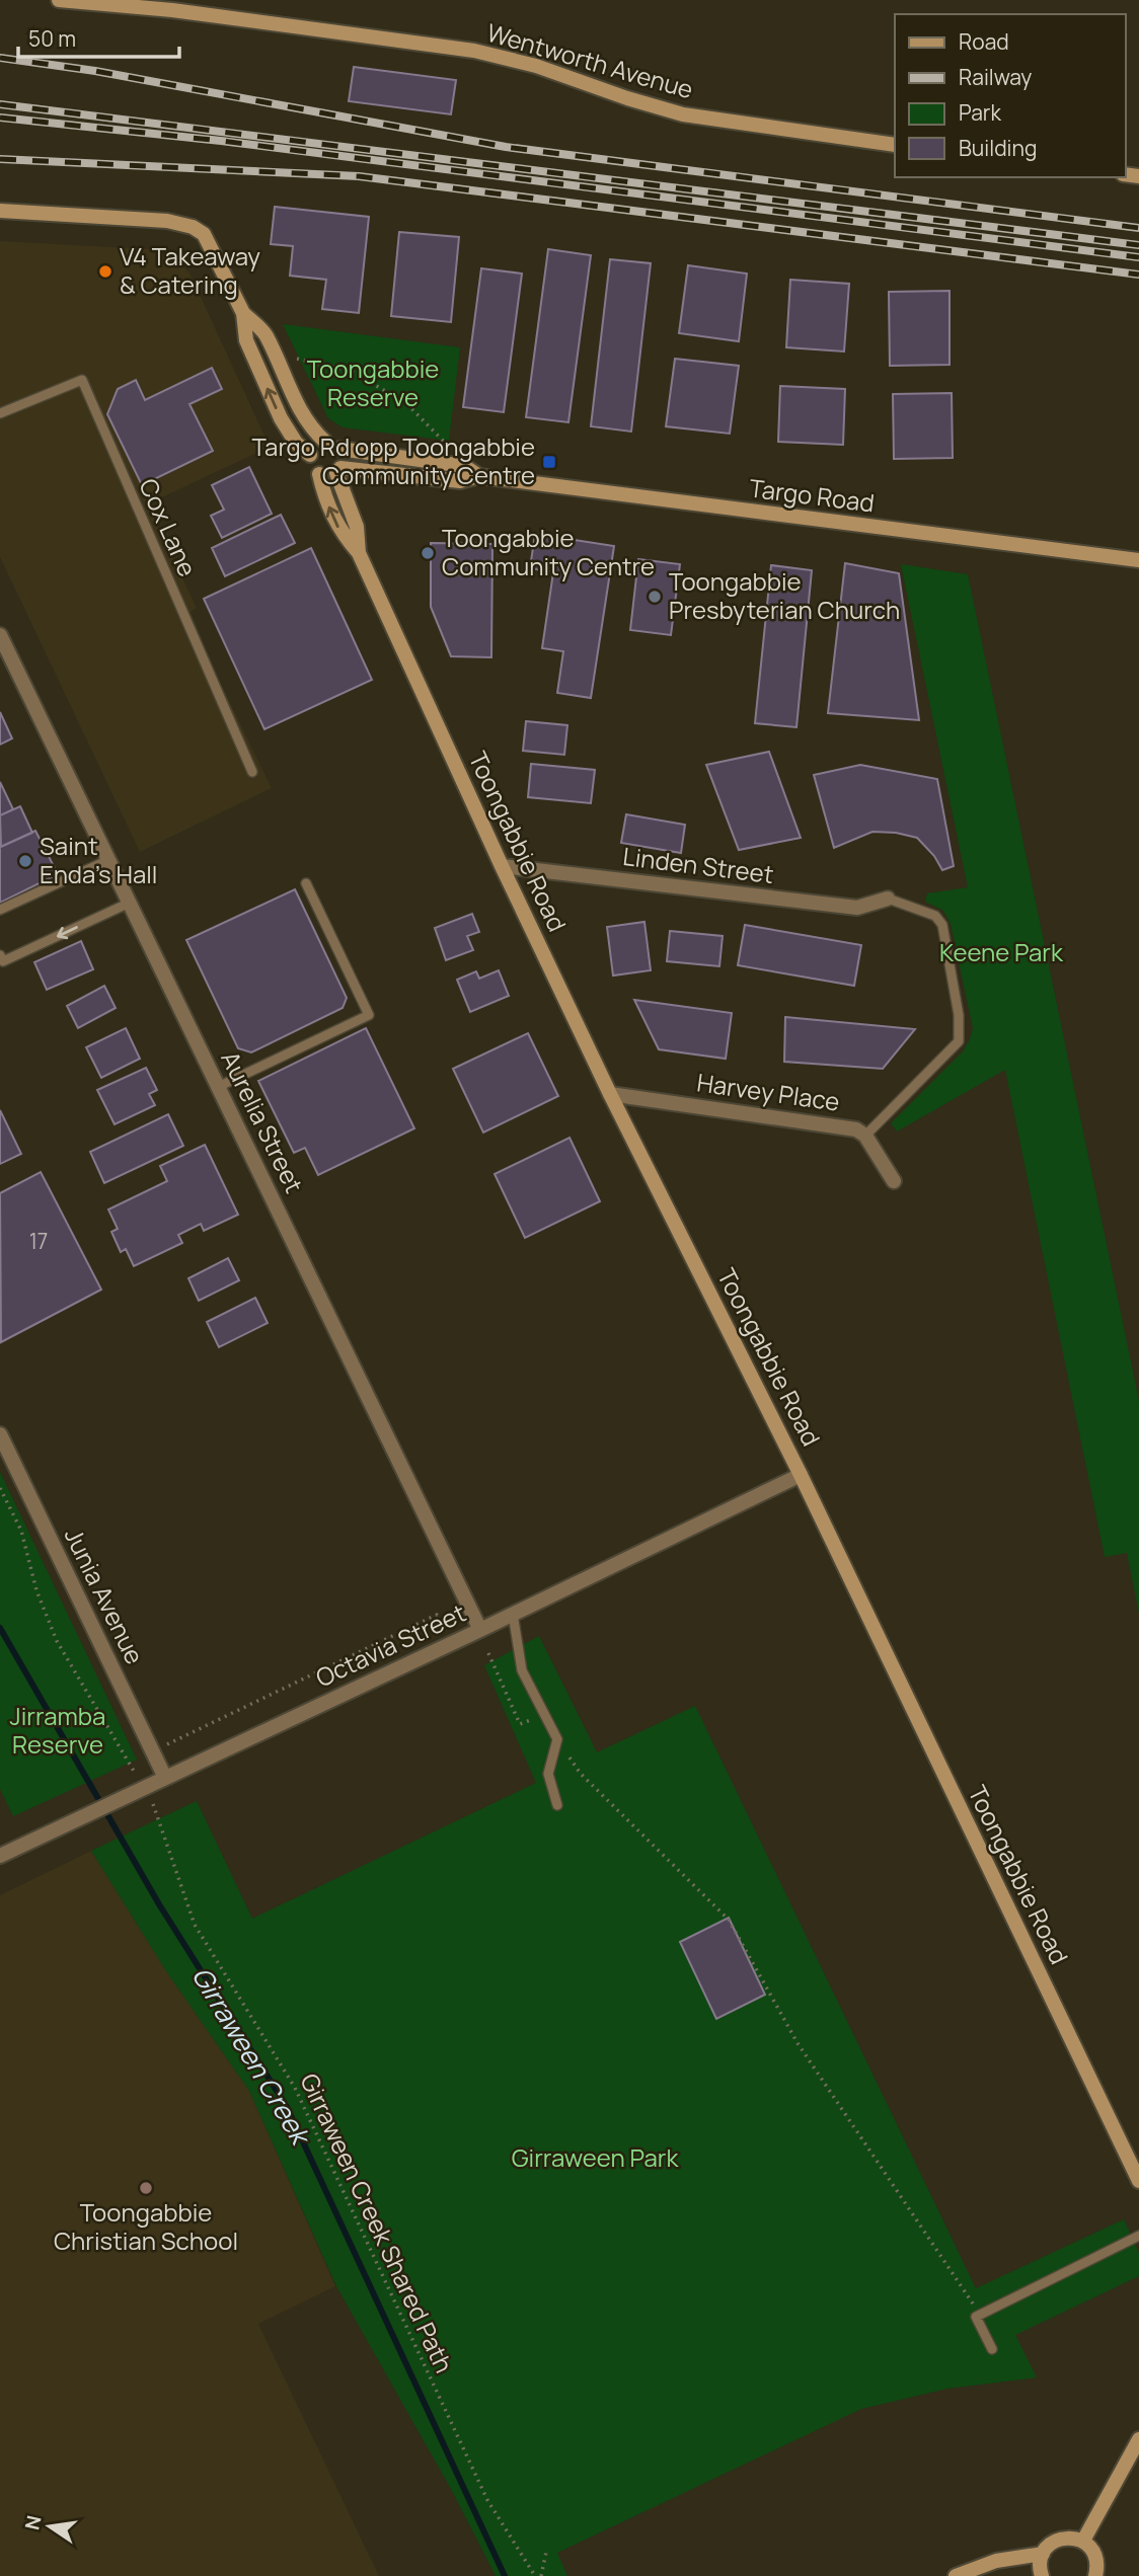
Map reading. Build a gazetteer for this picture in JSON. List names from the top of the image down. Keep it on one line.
{"streets":{"main road":["Wentworth Avenue","Targo Road","Toongabbie Road"],"street":["Linden Street","Harvey Place","Aurelia Street","Junia Avenue","Octavia Street"],"lane":["Cox Lane"],"path":["Girraween Creek Shared Path"]},"crossings":[["Targo Road","Toongabbie Road"],["Toongabbie Road","Linden Street"],["Toongabbie Road","Harvey Place"],["Toongabbie Road","Octavia Street"],["Aurelia Street","Octavia Street"],["Junia Avenue","Octavia Street"]],"water":["Girraween Creek"],"parks":["Toongabbie Reserve","Keene Park","Jirramba Reserve","Girraween Park"],"places":{"other":["V4 Takeaway & Catering","Toongabbie Community Centre","Toongabbie Presbyterian Church","Saint Enda's Hall","Toongabbie Christian School"],"transit":["Targo Rd opp Toongabbie Community Centre"]},"house_numbers":["17"],"legend":["Road","Railway","Park","Building"],"scale_bar":"50 m","north":"left"}
